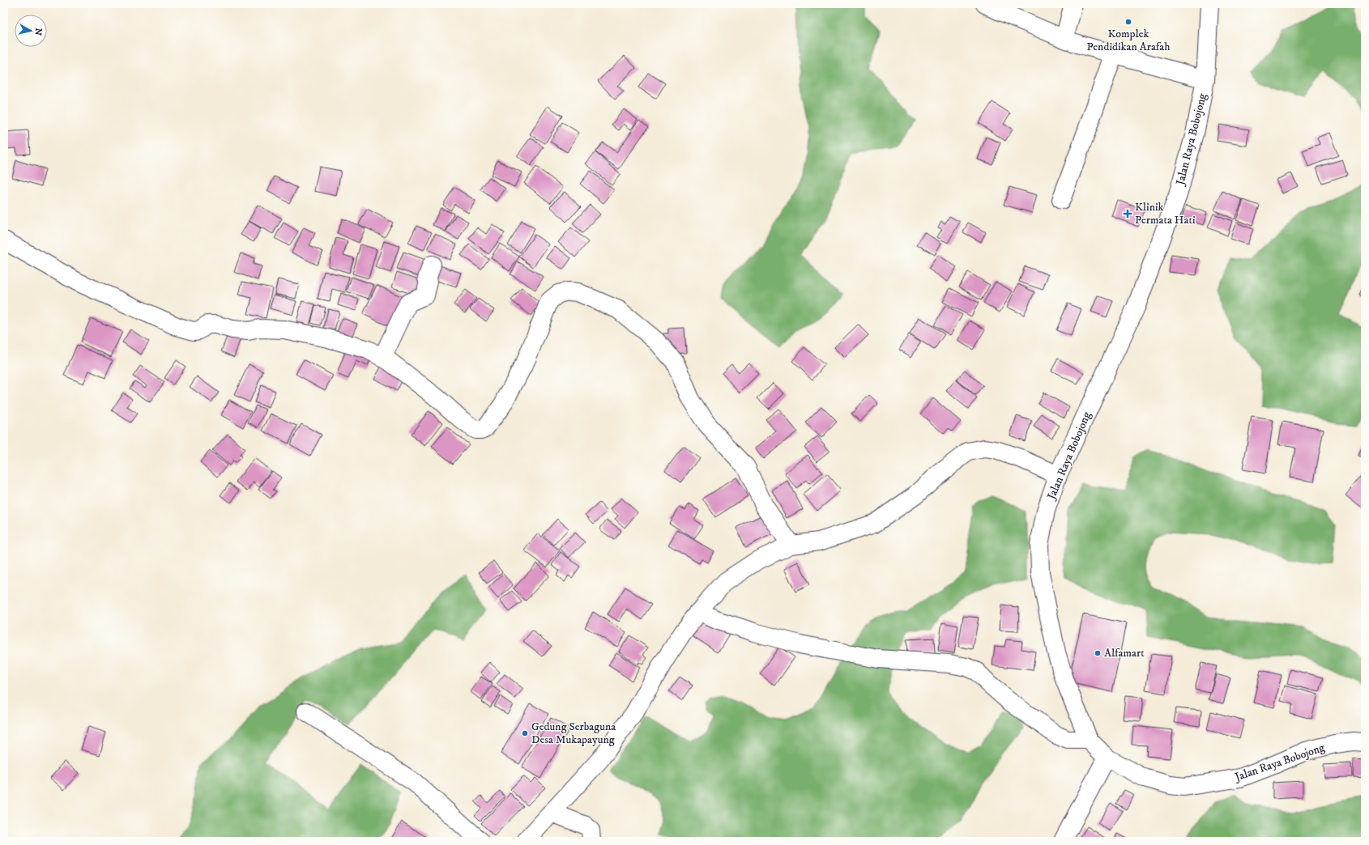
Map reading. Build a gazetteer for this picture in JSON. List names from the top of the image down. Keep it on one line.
{"streets":{"street":["Jalan Raya Bobojong"]},"places":{"other":["Komplek Pendidikan Arafah","Alfamart","Gedung Serbaguna Desa Mukapayung"],"health":["Klinik Permata Hati"]},"north":"right"}
